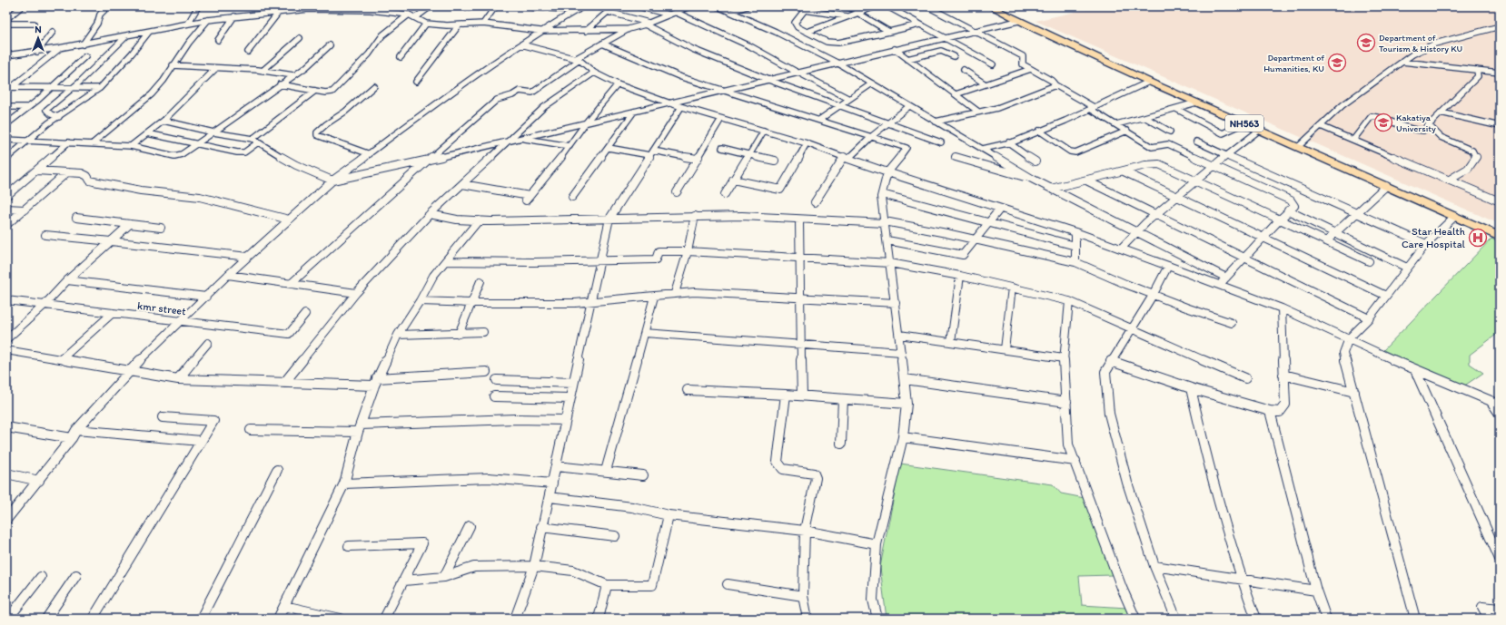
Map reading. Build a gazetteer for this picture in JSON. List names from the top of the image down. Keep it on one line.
{"streets":{"highway":["NH563"],"street":["kmr street"]},"places":{"school or university":["Department of Tourism & History KU","Department of Humanities, KU","Kakatiya University"],"hospital":["Star Health Care Hospital"]},"north":"top"}
